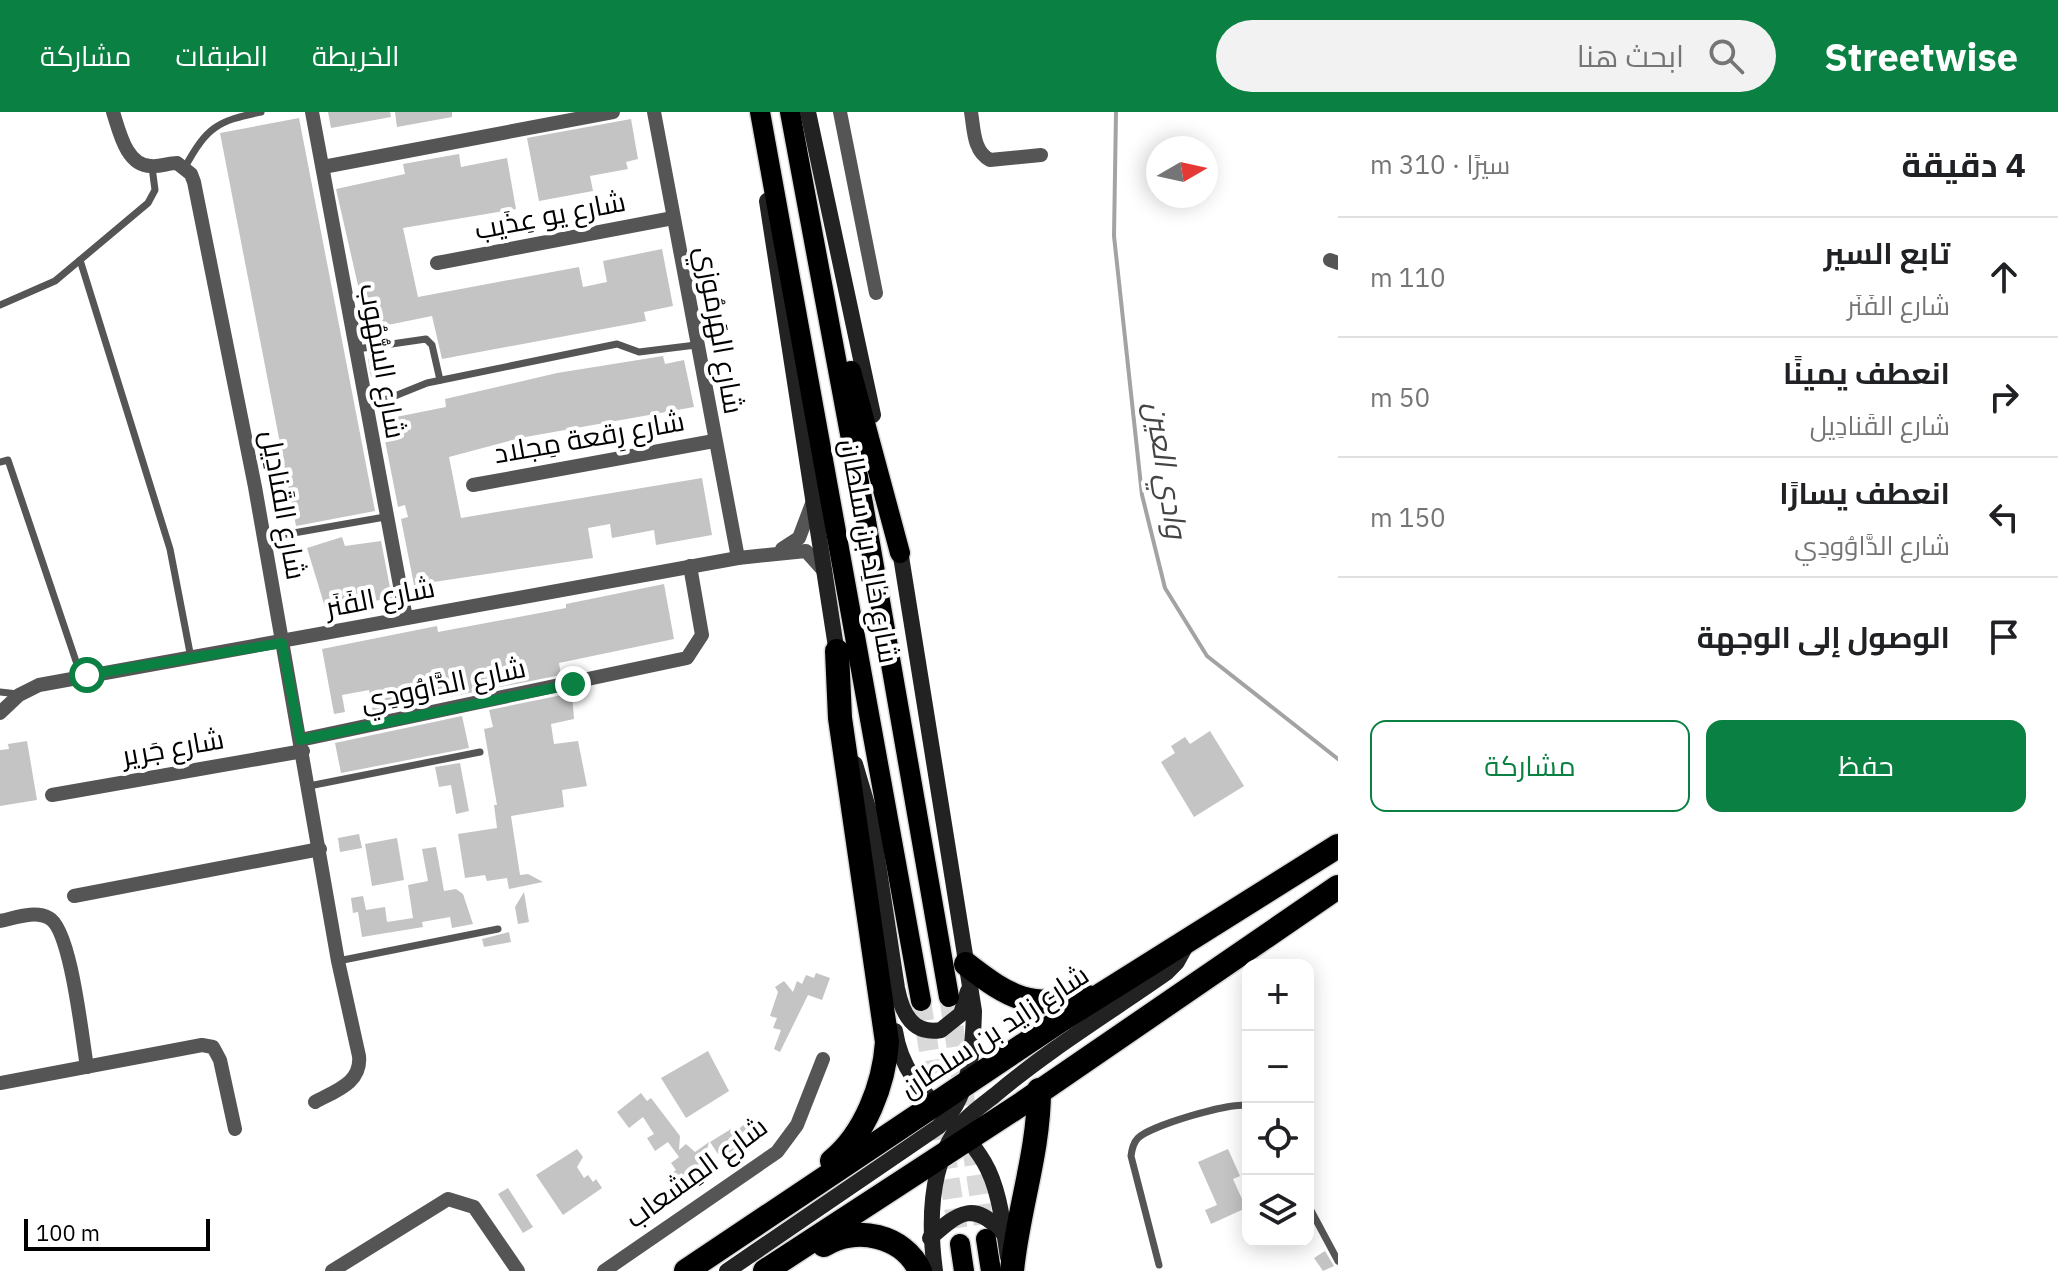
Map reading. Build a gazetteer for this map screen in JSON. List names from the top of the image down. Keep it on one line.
{"streets":{"highway":["شارع زايد بن سلطان"],"main road":["شارع خالِد بن سلطان"],"street":["شارع يو عِذَيب","شارع الهَرمُوزي","شارع السُّهُوب","شارع رِقعة مِجلاد","شارع القَنادِيل","شارع الفَنَر","شارع الدَّاوُودِي","شارع جَرير","شارع المِشعاب"]},"crossings":[["شارع يو عِذَيب","شارع الهَرمُوزي"],["شارع الهَرمُوزي","شارع رِقعة مِجلاد"],["شارع الهَرمُوزي","شارع الفَنَر"],["شارع السُّهُوب","شارع الفَنَر"],["شارع القَنادِيل","شارع الفَنَر"],["شارع القَنادِيل","شارع الدَّاوُودِي"],["شارع القَنادِيل","شارع جَرير"],["شارع الفَنَر","شارع الدَّاوُودِي"],["شارع الدَّاوُودِي","شارع جَرير"]],"water":["وادي العين"],"scale_bar":"100 m","north":"right","page":{"header":"Streetwise","search":"ابحث هنا","nav":["الخريطة","الطبقات","مشاركة"],"heading":["4 دقيقة","سيرًا · 310 m"],"list":[["تابع السير","شارع الفَنَر","110 m"],["انعطف يمينًا","شارع القَنادِيل","50 m"],["انعطف يسارًا","شارع الدَّاوُودِي","150 m"],"الوصول إلى الوجهة"],"buttons":["حفظ","مشاركة"],"map_buttons":["+","−"],"scale":"100 m"}}
